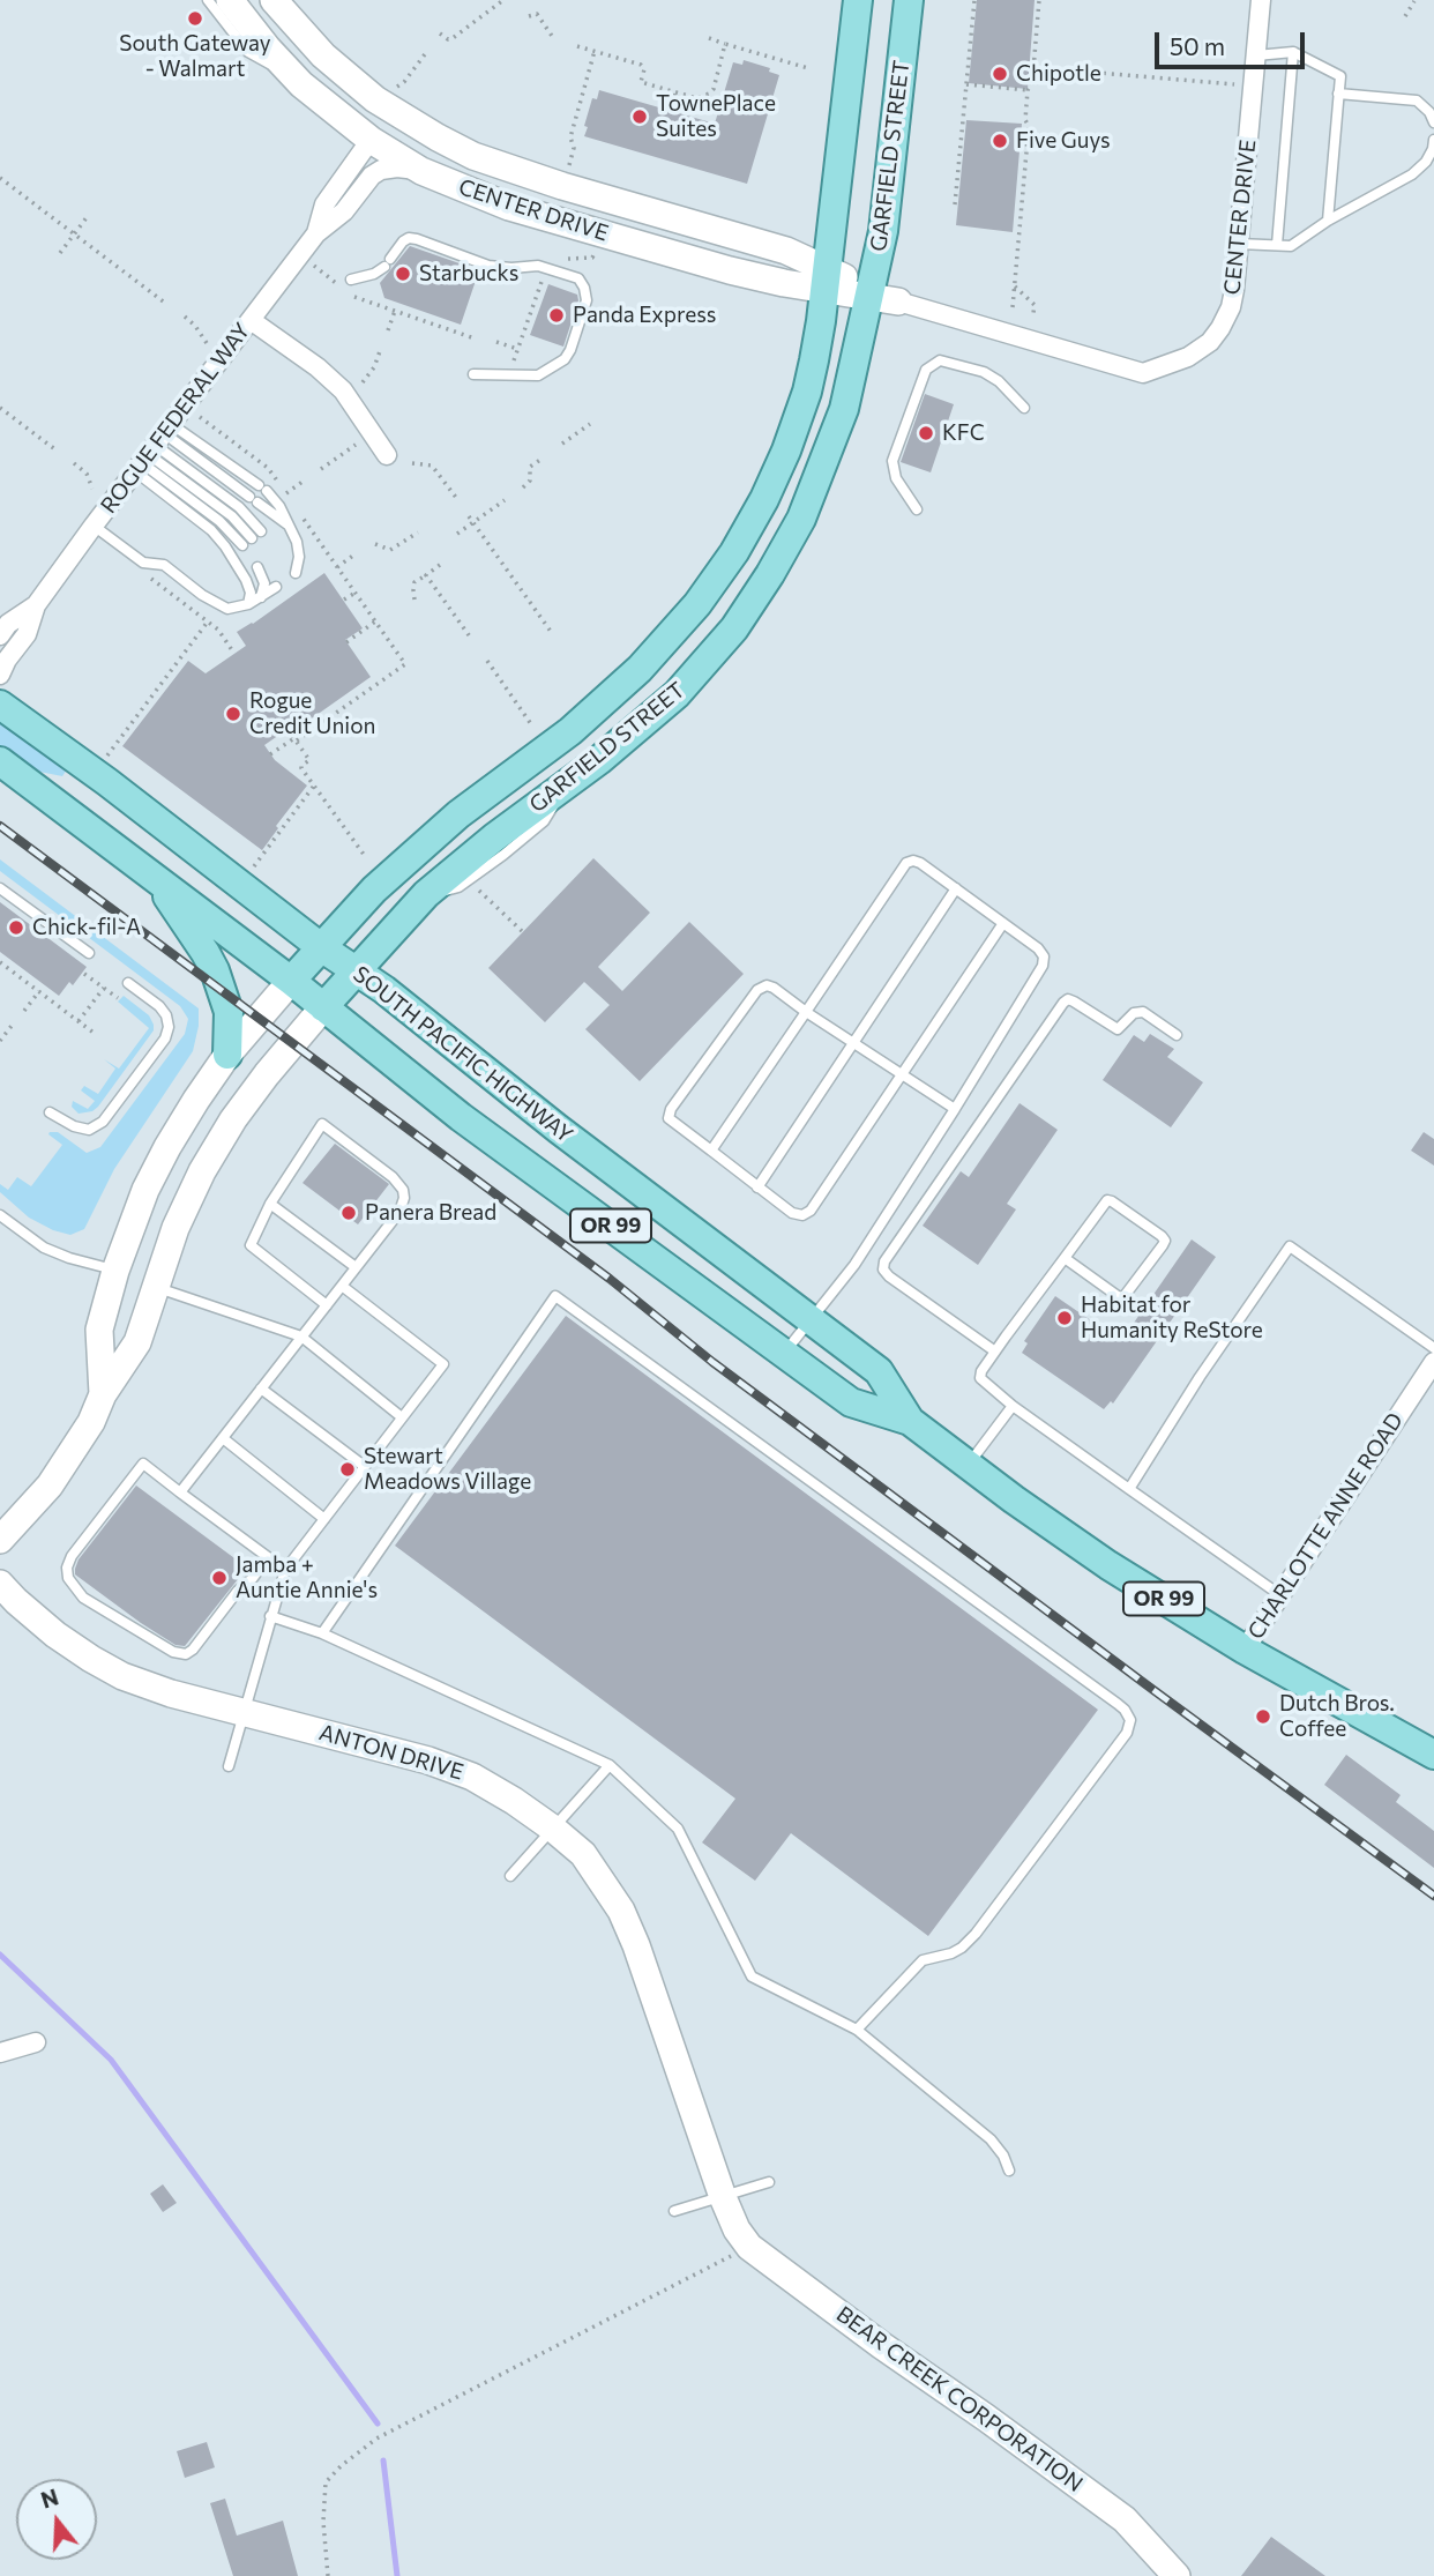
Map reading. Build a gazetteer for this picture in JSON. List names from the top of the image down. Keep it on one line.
{"streets":{"main road":["GARFIELD STREET","CENTER DRIVE","SOUTH PACIFIC HIGHWAY","OR 99","ANTON DRIVE","BEAR CREEK CORPORATION"],"street":["ROGUE FEDERAL WAY","CHARLOTTE ANNE ROAD"]},"crossings":[["GARFIELD STREET","CENTER DRIVE"],["GARFIELD STREET","SOUTH PACIFIC HIGHWAY"],["CENTER DRIVE","ROGUE FEDERAL WAY"],["ROGUE FEDERAL WAY","SOUTH PACIFIC HIGHWAY"],["SOUTH PACIFIC HIGHWAY","CHARLOTTE ANNE ROAD"],["ANTON DRIVE","BEAR CREEK CORPORATION"]],"places":["South Gateway - Walmart","Chipotle","TownePlace Suites","Five Guys","Starbucks","Panda Express","KFC","Rogue Credit Union","Chick-fil-A","Panera Bread","Habitat for Humanity ReStore","Stewart Meadows Village","Jamba + Auntie Annie's","Dutch Bros. Coffee"],"scale_bar":"50 m","north":"top"}
